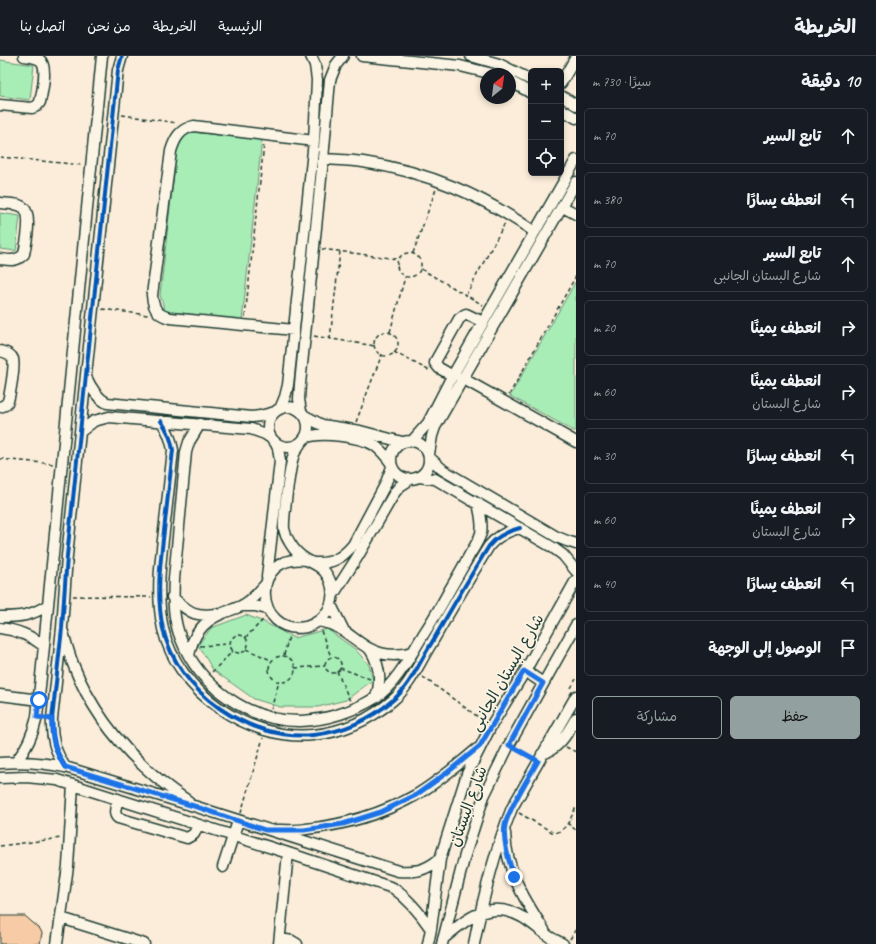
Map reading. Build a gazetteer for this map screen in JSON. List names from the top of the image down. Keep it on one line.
{"streets":{"street":["شارع البستان الجانبى","شارع البستان"]},"north":"top right","page":{"header":"الخريطة","nav":["الرئيسية","الخريطة","من نحن","اتصل بنا"],"heading":["10 دقيقة","سيرًا · 730 m"],"map_buttons":["+","−"],"list":[["تابع السير","70 m"],["انعطف يسارًا","380 m"],["تابع السير","شارع البستان الجانبى","70 m"],["انعطف يمينًا","20 m"],["انعطف يمينًا","شارع البستان","60 m"],["انعطف يسارًا","30 m"],["انعطف يمينًا","شارع البستان","60 m"],["انعطف يسارًا","40 m"],"الوصول إلى الوجهة"],"buttons":["حفظ","مشاركة"]}}
